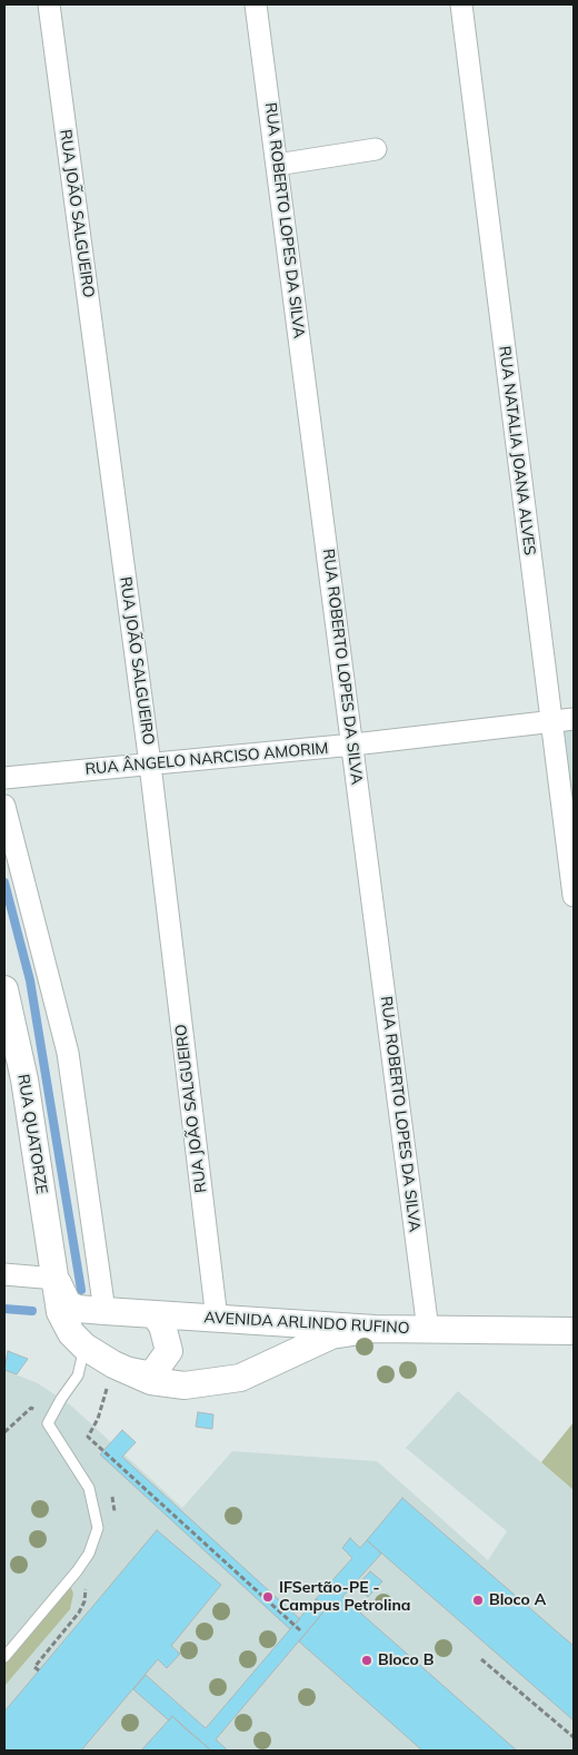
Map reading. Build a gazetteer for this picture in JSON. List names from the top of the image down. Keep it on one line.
{"streets":{"street":["RUA JOÃO SALGUEIRO","RUA ROBERTO LOPES DA SILVA","RUA NATALIA JOANA ALVES","RUA ÂNGELO NARCISO AMORIM","RUA QUATORZE","AVENIDA ARLINDO RUFINO"]},"crossings":[["RUA JOÃO SALGUEIRO","RUA ÂNGELO NARCISO AMORIM"],["RUA JOÃO SALGUEIRO","AVENIDA ARLINDO RUFINO"],["RUA ROBERTO LOPES DA SILVA","RUA ÂNGELO NARCISO AMORIM"],["RUA ROBERTO LOPES DA SILVA","AVENIDA ARLINDO RUFINO"],["RUA NATALIA JOANA ALVES","RUA ÂNGELO NARCISO AMORIM"],["RUA QUATORZE","AVENIDA ARLINDO RUFINO"]],"places":["IFSertão-PE - Campus Petrolina","Bloco A","Bloco B"]}
